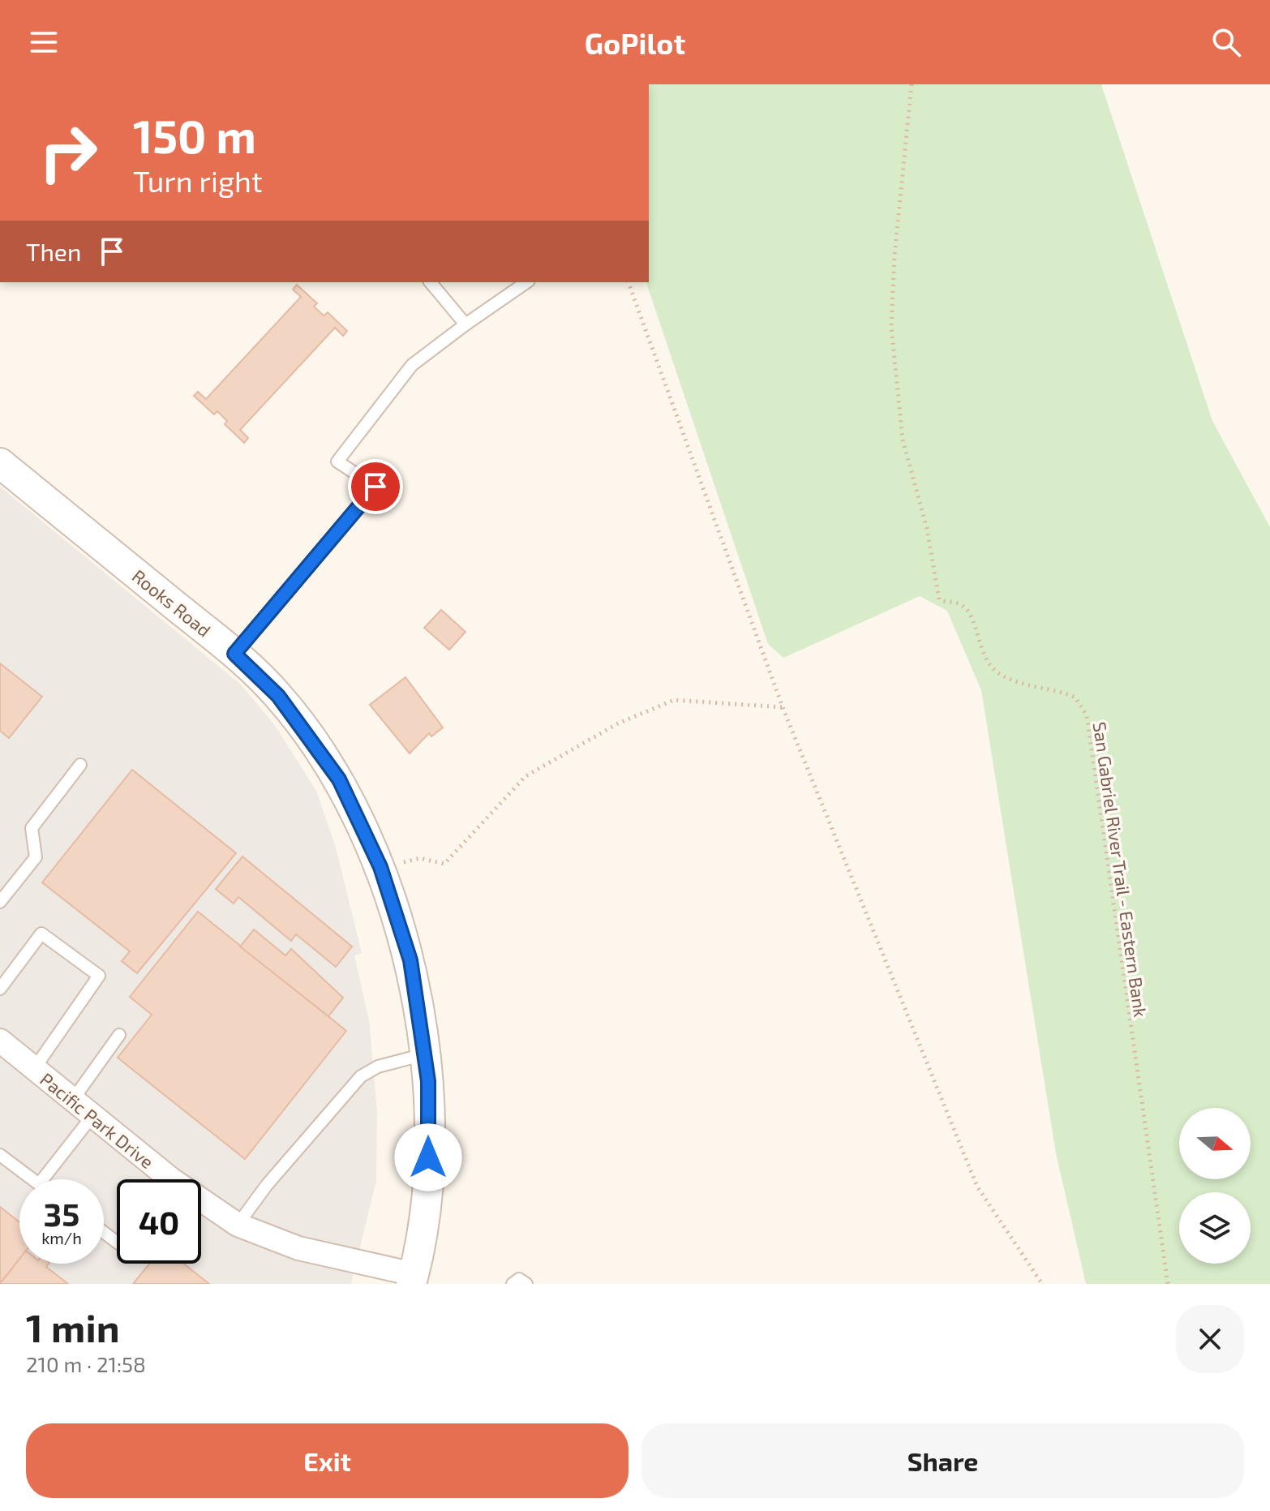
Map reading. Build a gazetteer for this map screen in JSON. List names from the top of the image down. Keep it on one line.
{"streets":{"street":["Rooks Road","Pacific Park Drive"],"path":["San Gabriel River Trail - Eastern Bank"]},"crossings":[["Rooks Road","Pacific Park Drive"]],"north":"right","page":{"header":"GoPilot","turn":["150 m","Turn right"],"then":"Then","speed":"35 km/h","limit":"40","heading":["1 min","210 m · 21:58"],"buttons":["Exit","Share"]}}
